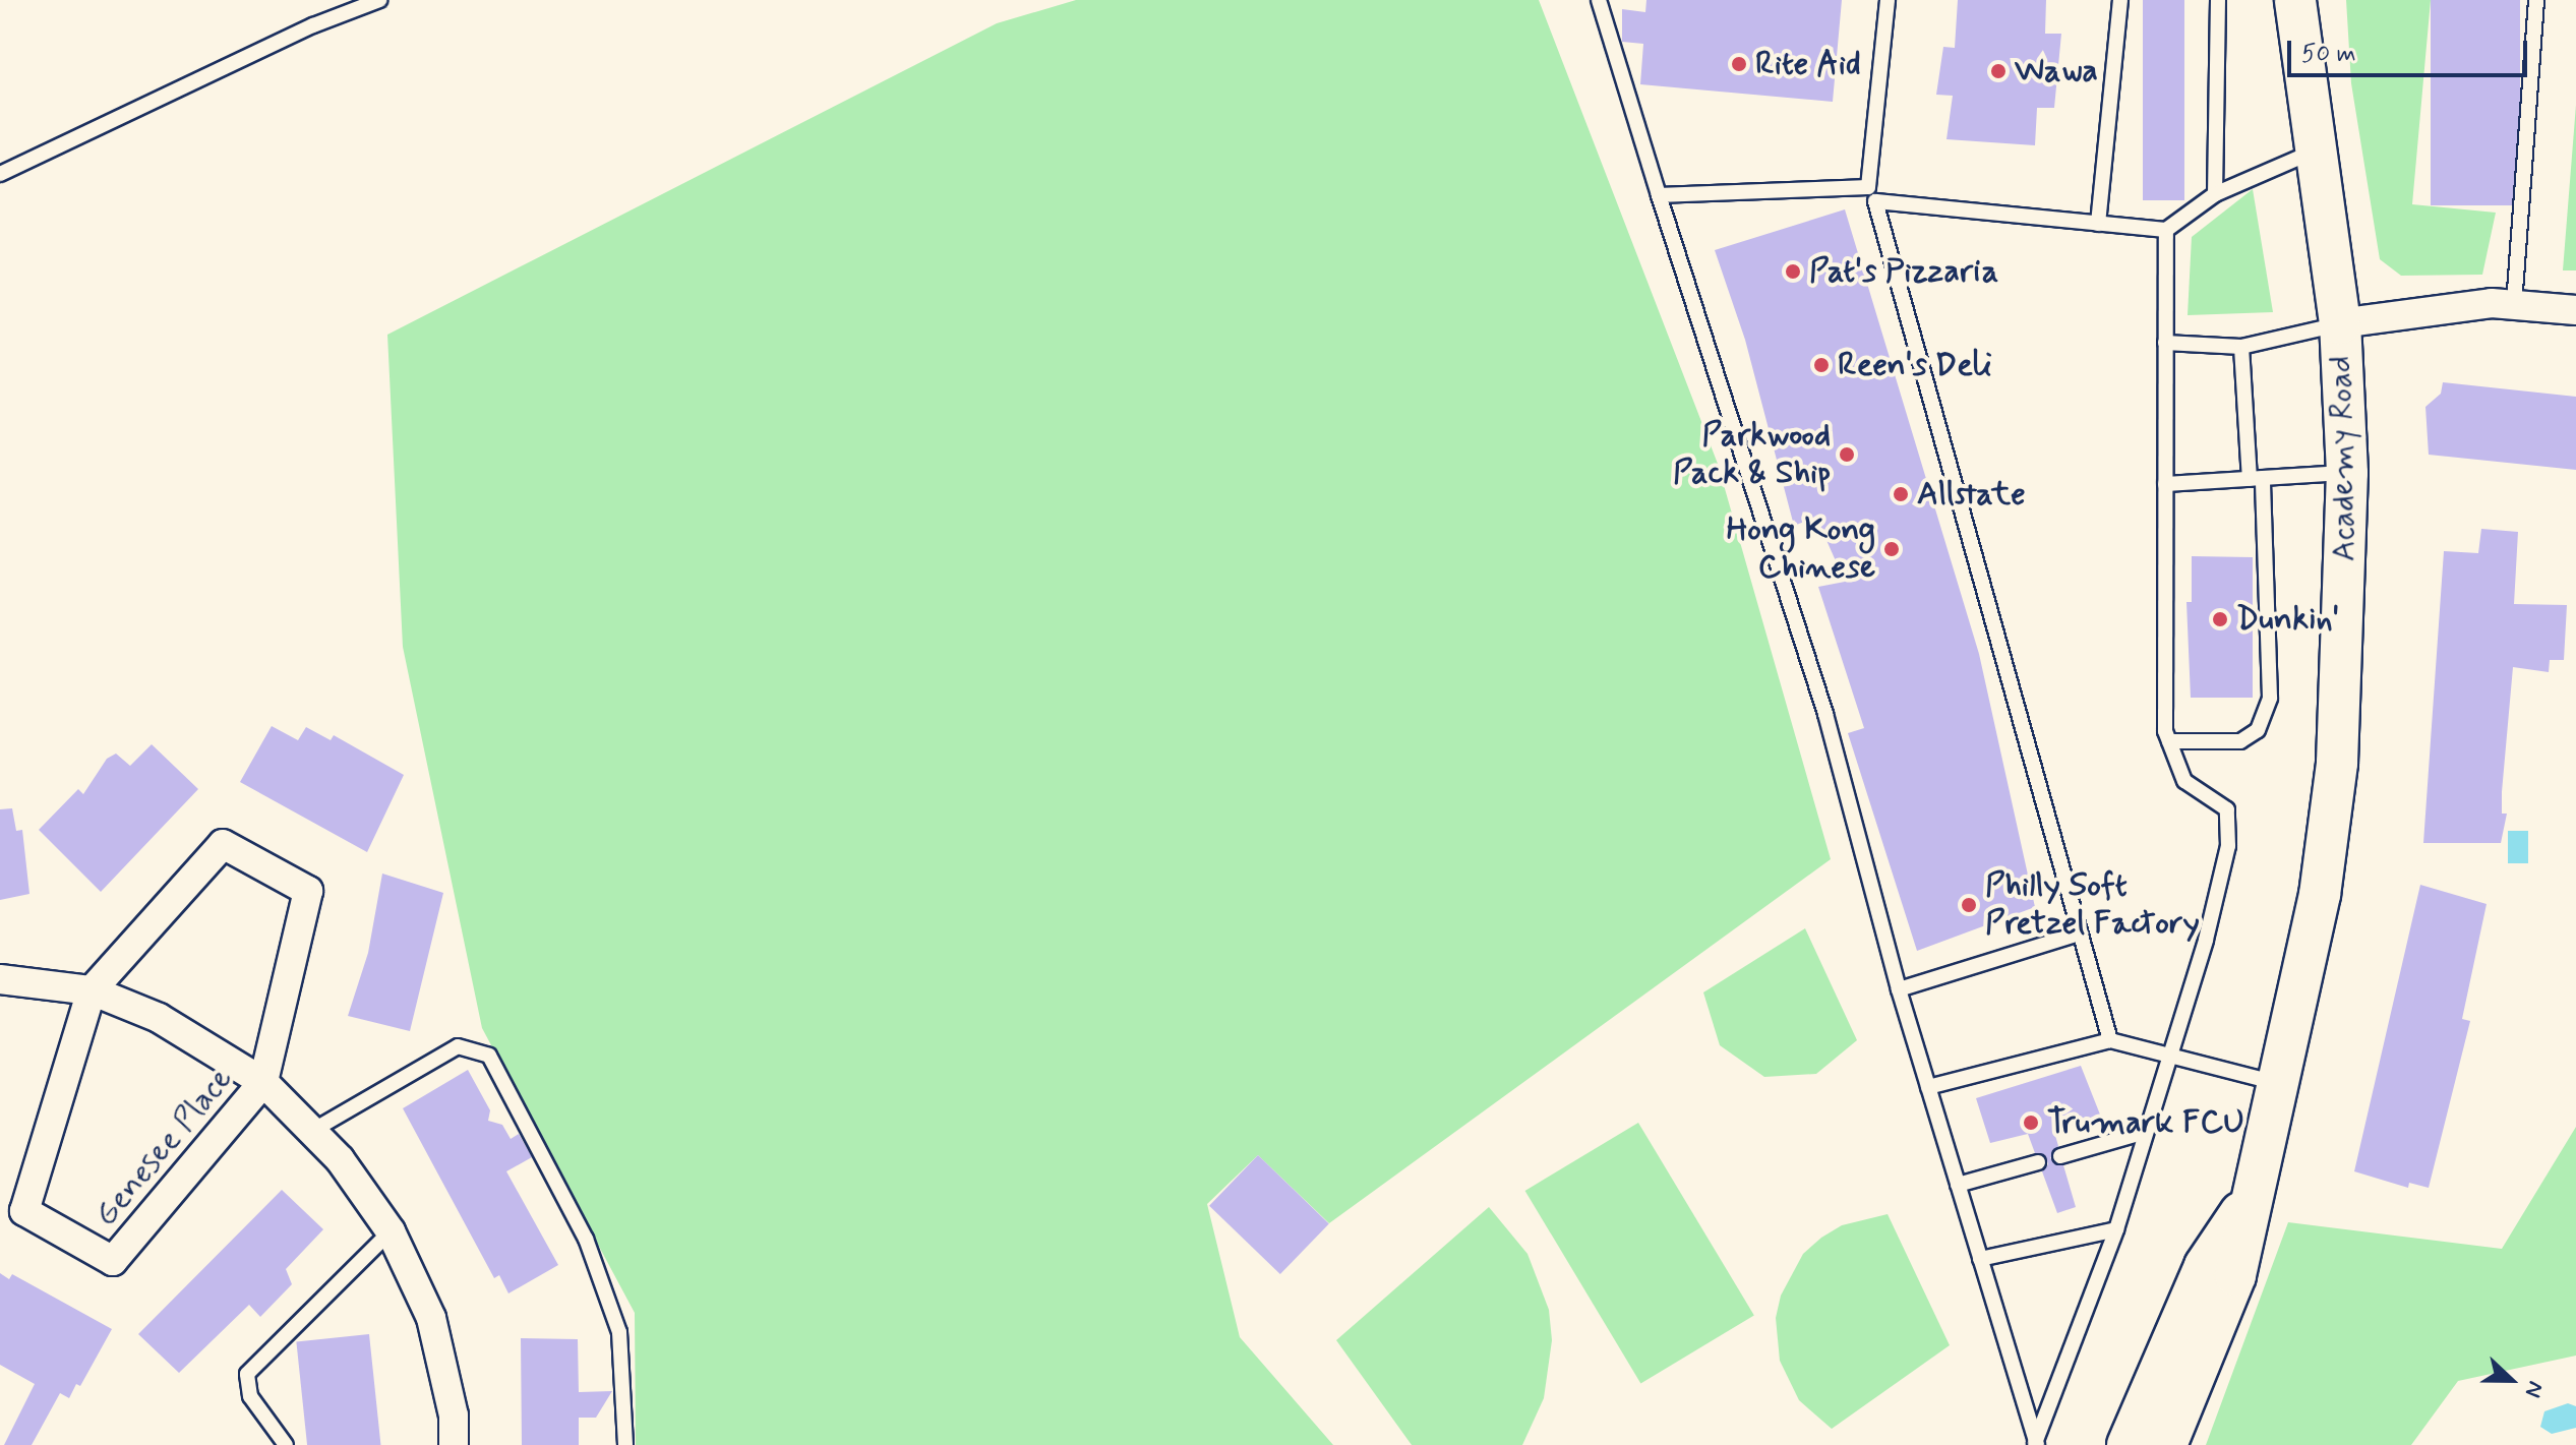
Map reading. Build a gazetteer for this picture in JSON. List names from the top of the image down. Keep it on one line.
{"streets":{"main road":["Academy Road"],"street":["Genesee Place"]},"places":["Rite Aid","Wawa","Pat's Pizzaria","Reen's Deli","Parkwood Pack & Ship","Allstate","Hong Kong Chinese","Dunkin'","Philly Soft Pretzel Factory","Trumark FCU"],"scale_bar":"50 m","north":"right"}
